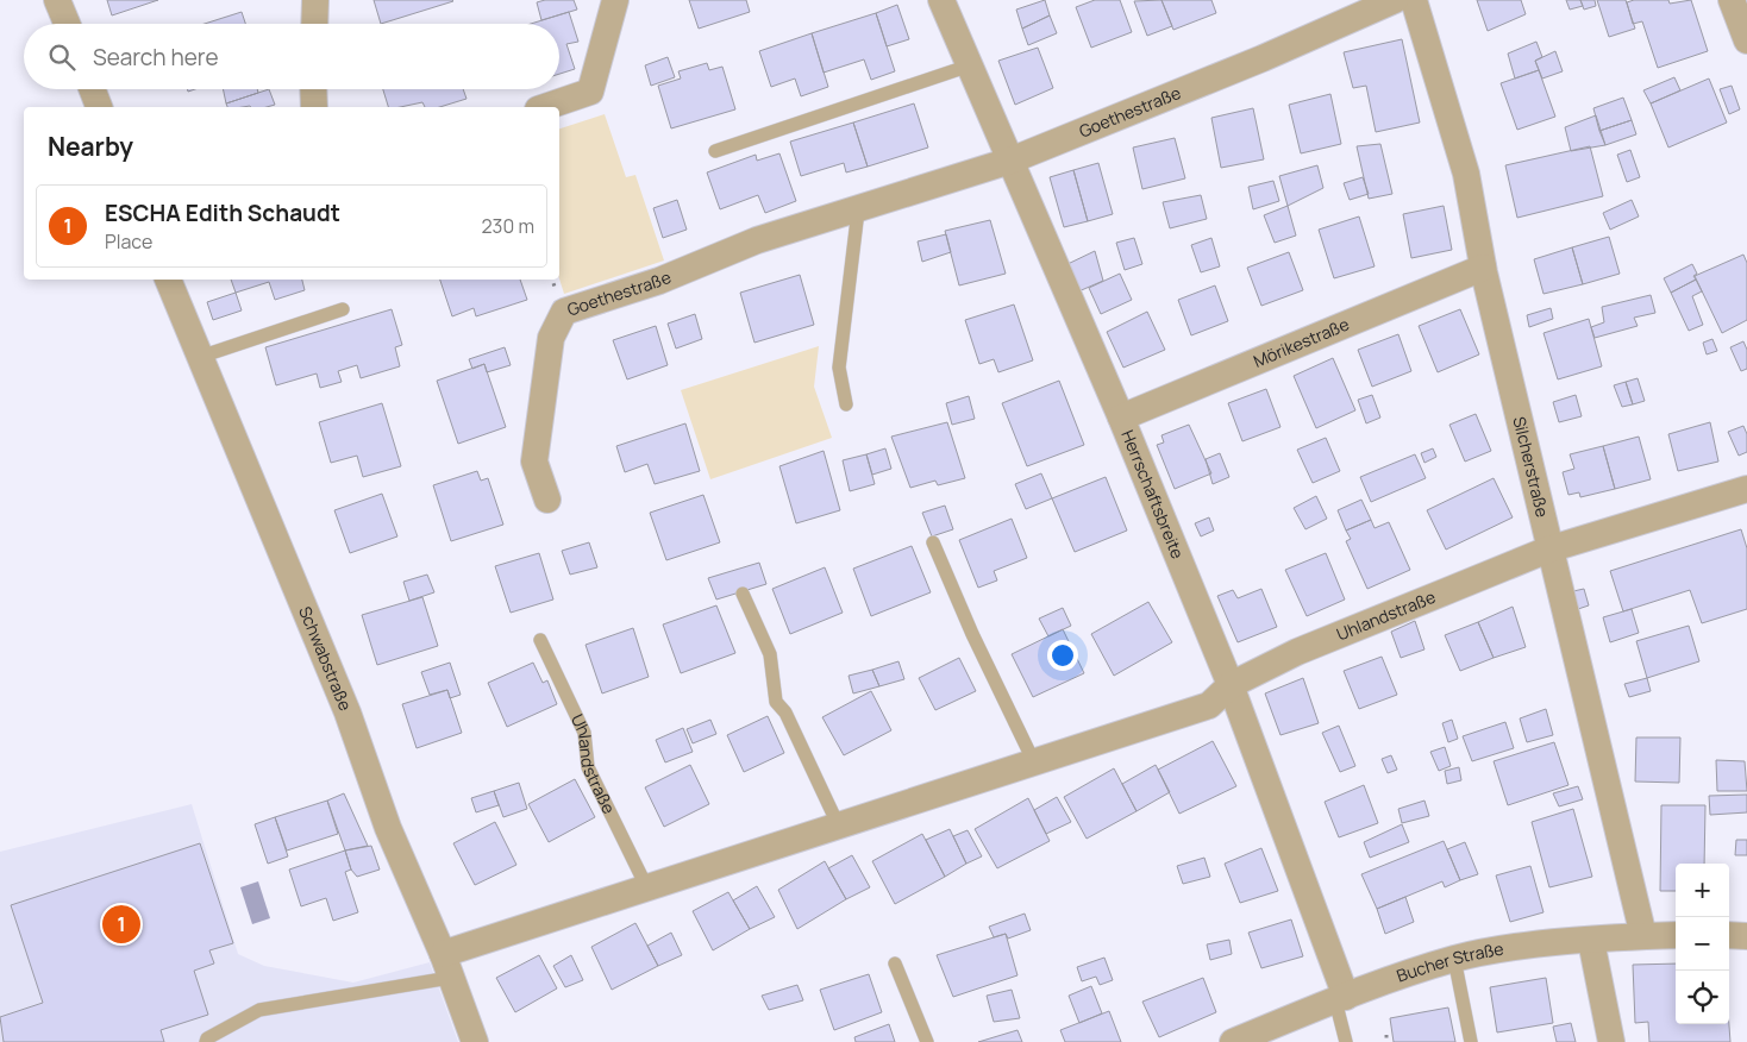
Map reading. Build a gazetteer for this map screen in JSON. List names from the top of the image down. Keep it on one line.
{"streets":{"street":["Goethestraße","Mörikestraße","Silcherstraße","Herrschaftsbreite","Uhlandstraße","Schwabstraße","Bucher Straße"]},"crossings":[["Goethestraße","Herrschaftsbreite"],["Mörikestraße","Silcherstraße"],["Mörikestraße","Herrschaftsbreite"],["Silcherstraße","Uhlandstraße"],["Silcherstraße","Bucher Straße"],["Herrschaftsbreite","Uhlandstraße"],["Herrschaftsbreite","Bucher Straße"],["Uhlandstraße","Schwabstraße"]],"page":{"search":"Search here","heading":"Nearby","list":[{"mark":"1","name":"ESCHA Edith Schaudt","note":"Place","value":"230 m"}],"map_buttons":["+","−"],"pins":"1"}}
